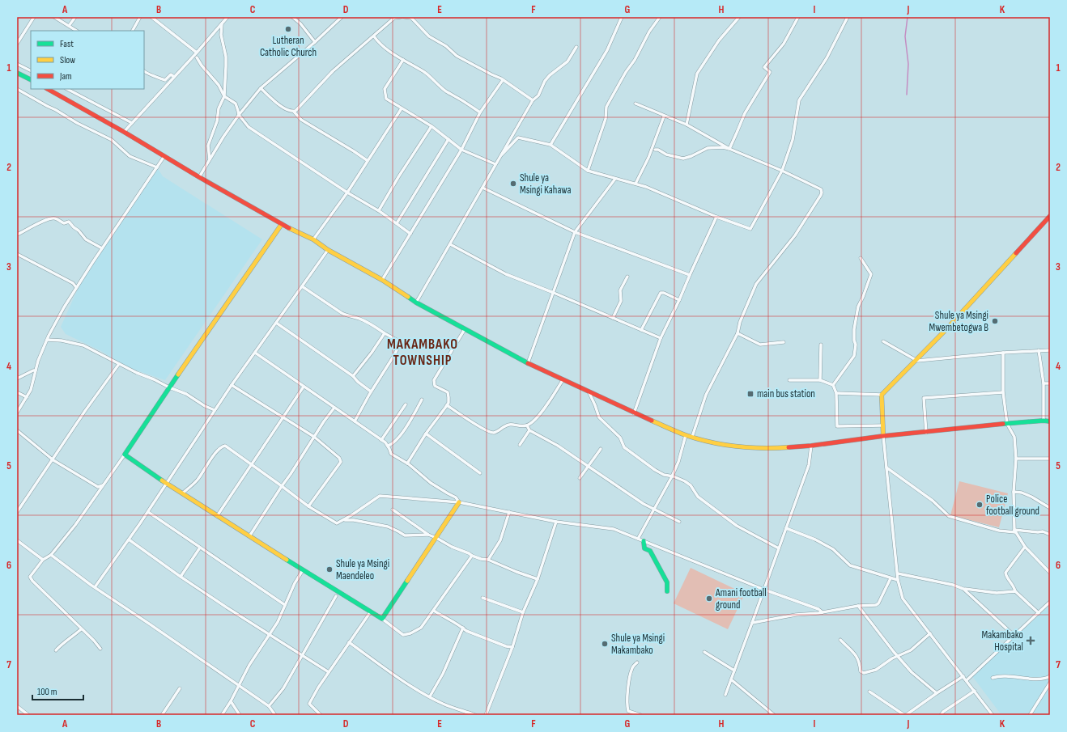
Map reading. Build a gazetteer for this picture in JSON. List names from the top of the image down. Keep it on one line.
{"districts":["MAKAMBAKO TOWNSHIP"],"places":{"other":["Lutheran Catholic Church","Shule ya Msingi Kahawa","Shule ya Msingi Mwembetogwa B","Police football ground","Shule ya Msingi Maendeleo","Amani football ground","Shule ya Msingi Makambako"],"transit":["main bus station"],"health":["Makambako Hospital"]},"legend":["Fast","Slow","Jam"],"scale_bar":"100 m","grid":{"columns":["A","B","C","D","E","F","G","H","I","J","K"],"rows":["1","2","3","4","5","6","7"]}}
